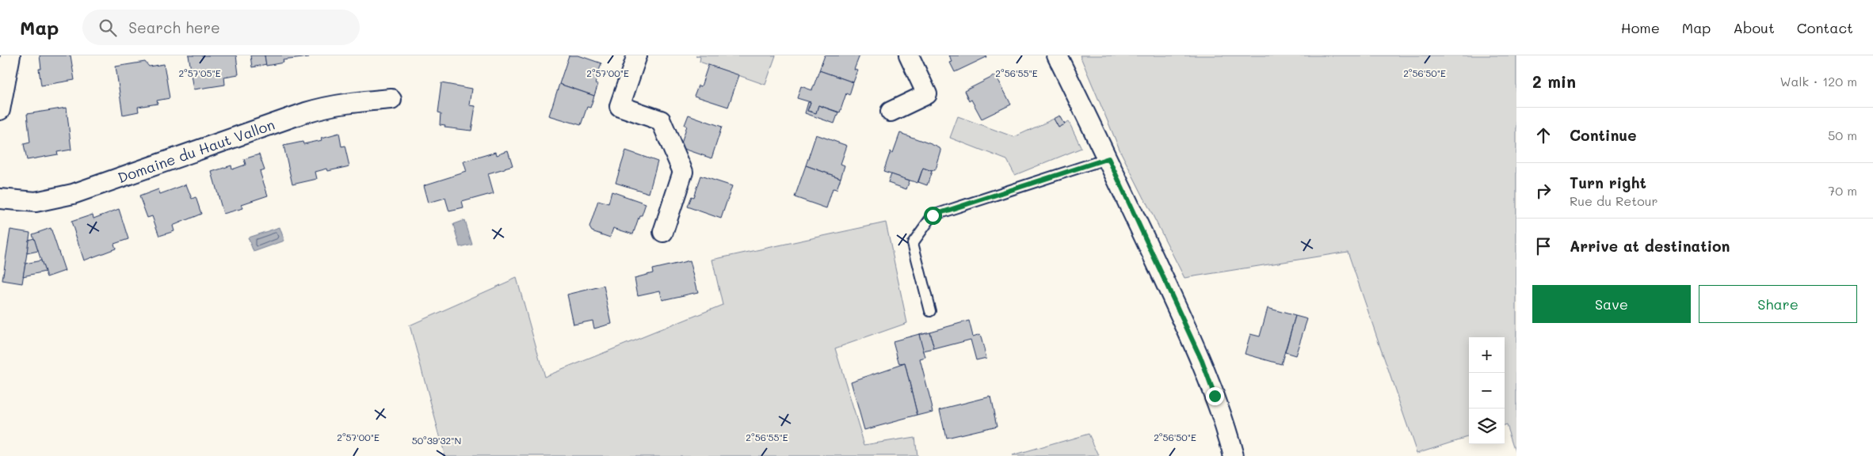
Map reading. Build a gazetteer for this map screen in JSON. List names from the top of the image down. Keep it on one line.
{"streets":{"street":["Domaine du Haut Vallon"]},"page":{"header":"Map","search":"Search here","nav":["Home","Map","About","Contact"],"heading":["2 min","Walk · 120 m"],"list":[["Continue","50 m"],["Turn right","Rue du Retour","70 m"],"Arrive at destination"],"buttons":["Save","Share"],"map_buttons":["+","−"]},"coordinates":["2°57'00\"E","2°56'55\"E","2°57'05\"E","2°56'50\"E","50°39'32\"N"]}
